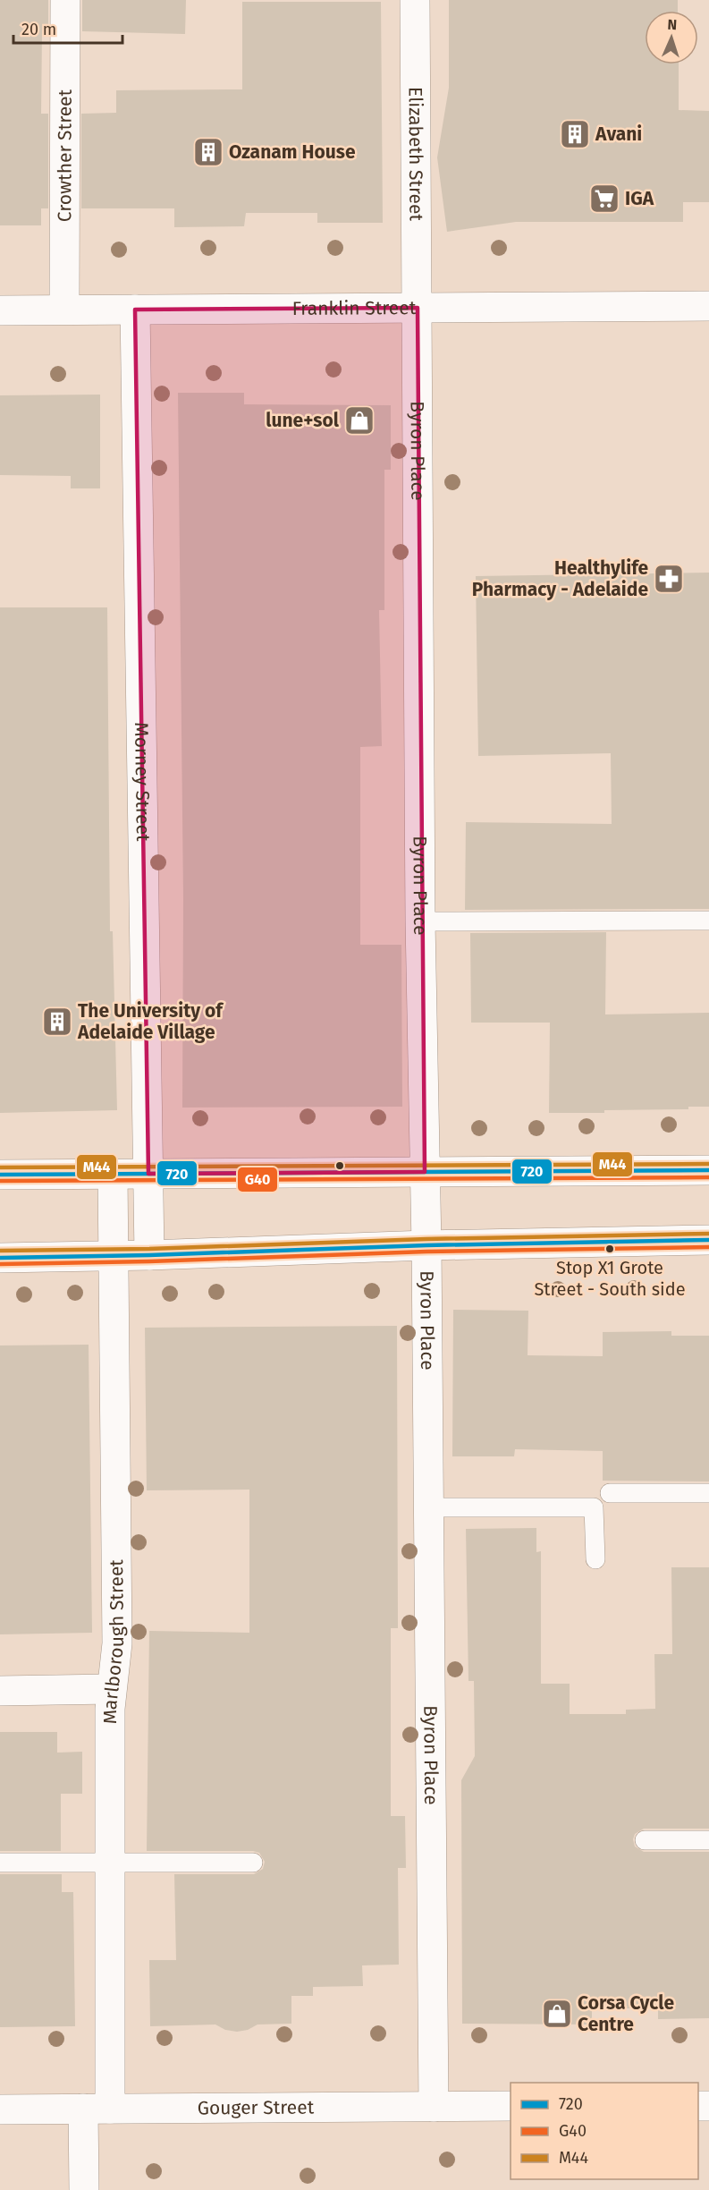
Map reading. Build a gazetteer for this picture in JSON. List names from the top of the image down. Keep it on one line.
{"streets":{"street":["Elizabeth Street","Crowther Street","Franklin Street","Byron Place","Morney Street","Marlborough Street","Gouger Street"]},"crossings":[["Elizabeth Street","Franklin Street"],["Elizabeth Street","Byron Place"],["Crowther Street","Franklin Street"],["Franklin Street","Byron Place"],["Franklin Street","Morney Street"],["Byron Place","Gouger Street"],["Marlborough Street","Gouger Street"]],"places":{"building":["Avani","Ozanam House","The University of Adelaide Village"],"supermarket":["IGA"],"shop":["lune+sol","Corsa Cycle Centre"],"pharmacy":["Healthylife Pharmacy - Adelaide"],"other":["Stop X1 Grote Street - South side"]},"lines":["transit line M44","transit line 720","transit line G40"],"legend":["720","G40","M44"],"scale_bar":"20 m","north":"top"}
